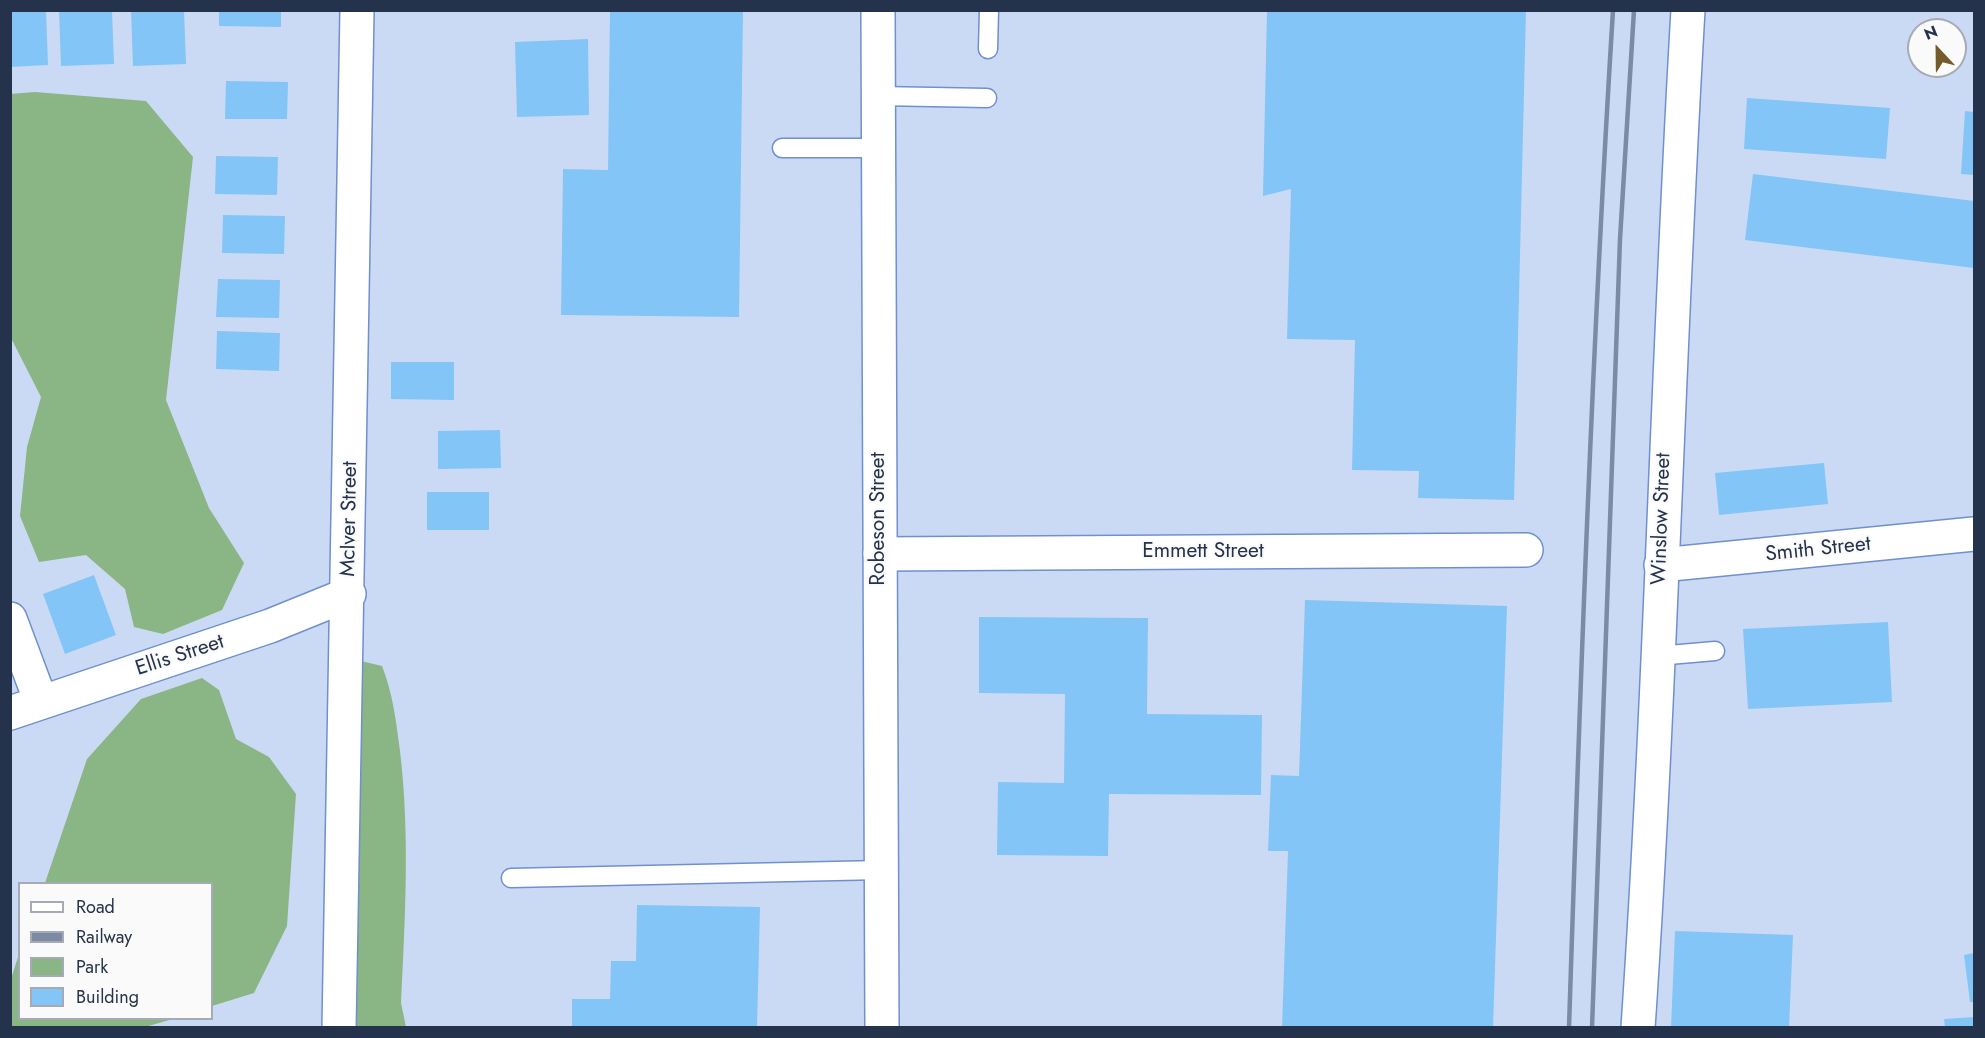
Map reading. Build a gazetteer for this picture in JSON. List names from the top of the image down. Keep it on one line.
{"streets":{"street":["McIver Street","Robeson Street","Winslow Street","Smith Street","Emmett Street","Ellis Street"]},"crossings":[["McIver Street","Ellis Street"],["Robeson Street","Emmett Street"],["Winslow Street","Smith Street"]],"legend":["Road","Railway","Park","Building"],"north":"top"}
